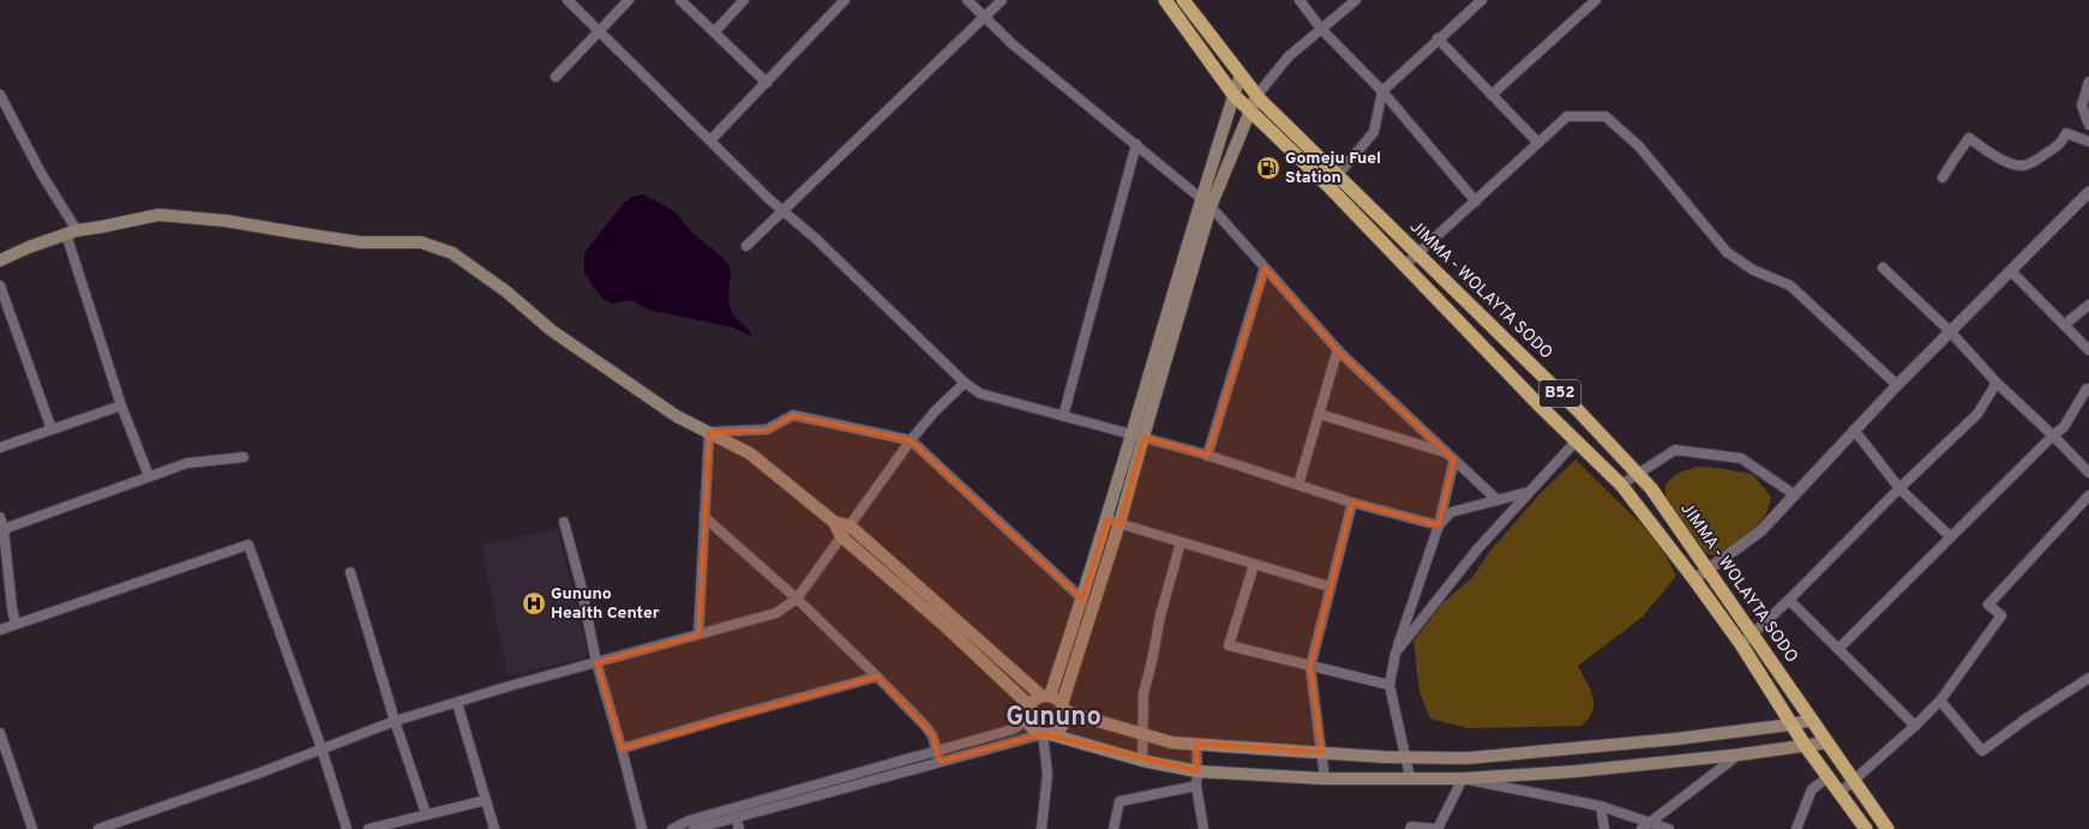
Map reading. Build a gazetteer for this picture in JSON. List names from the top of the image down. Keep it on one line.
{"streets":{"highway":["JIMMA - WOLAYTA SODO","B52"]},"districts":["Gununo"],"places":{"fuel station":["Gomeju Fuel Station"],"hospital":["Gununo Health Center"]}}
